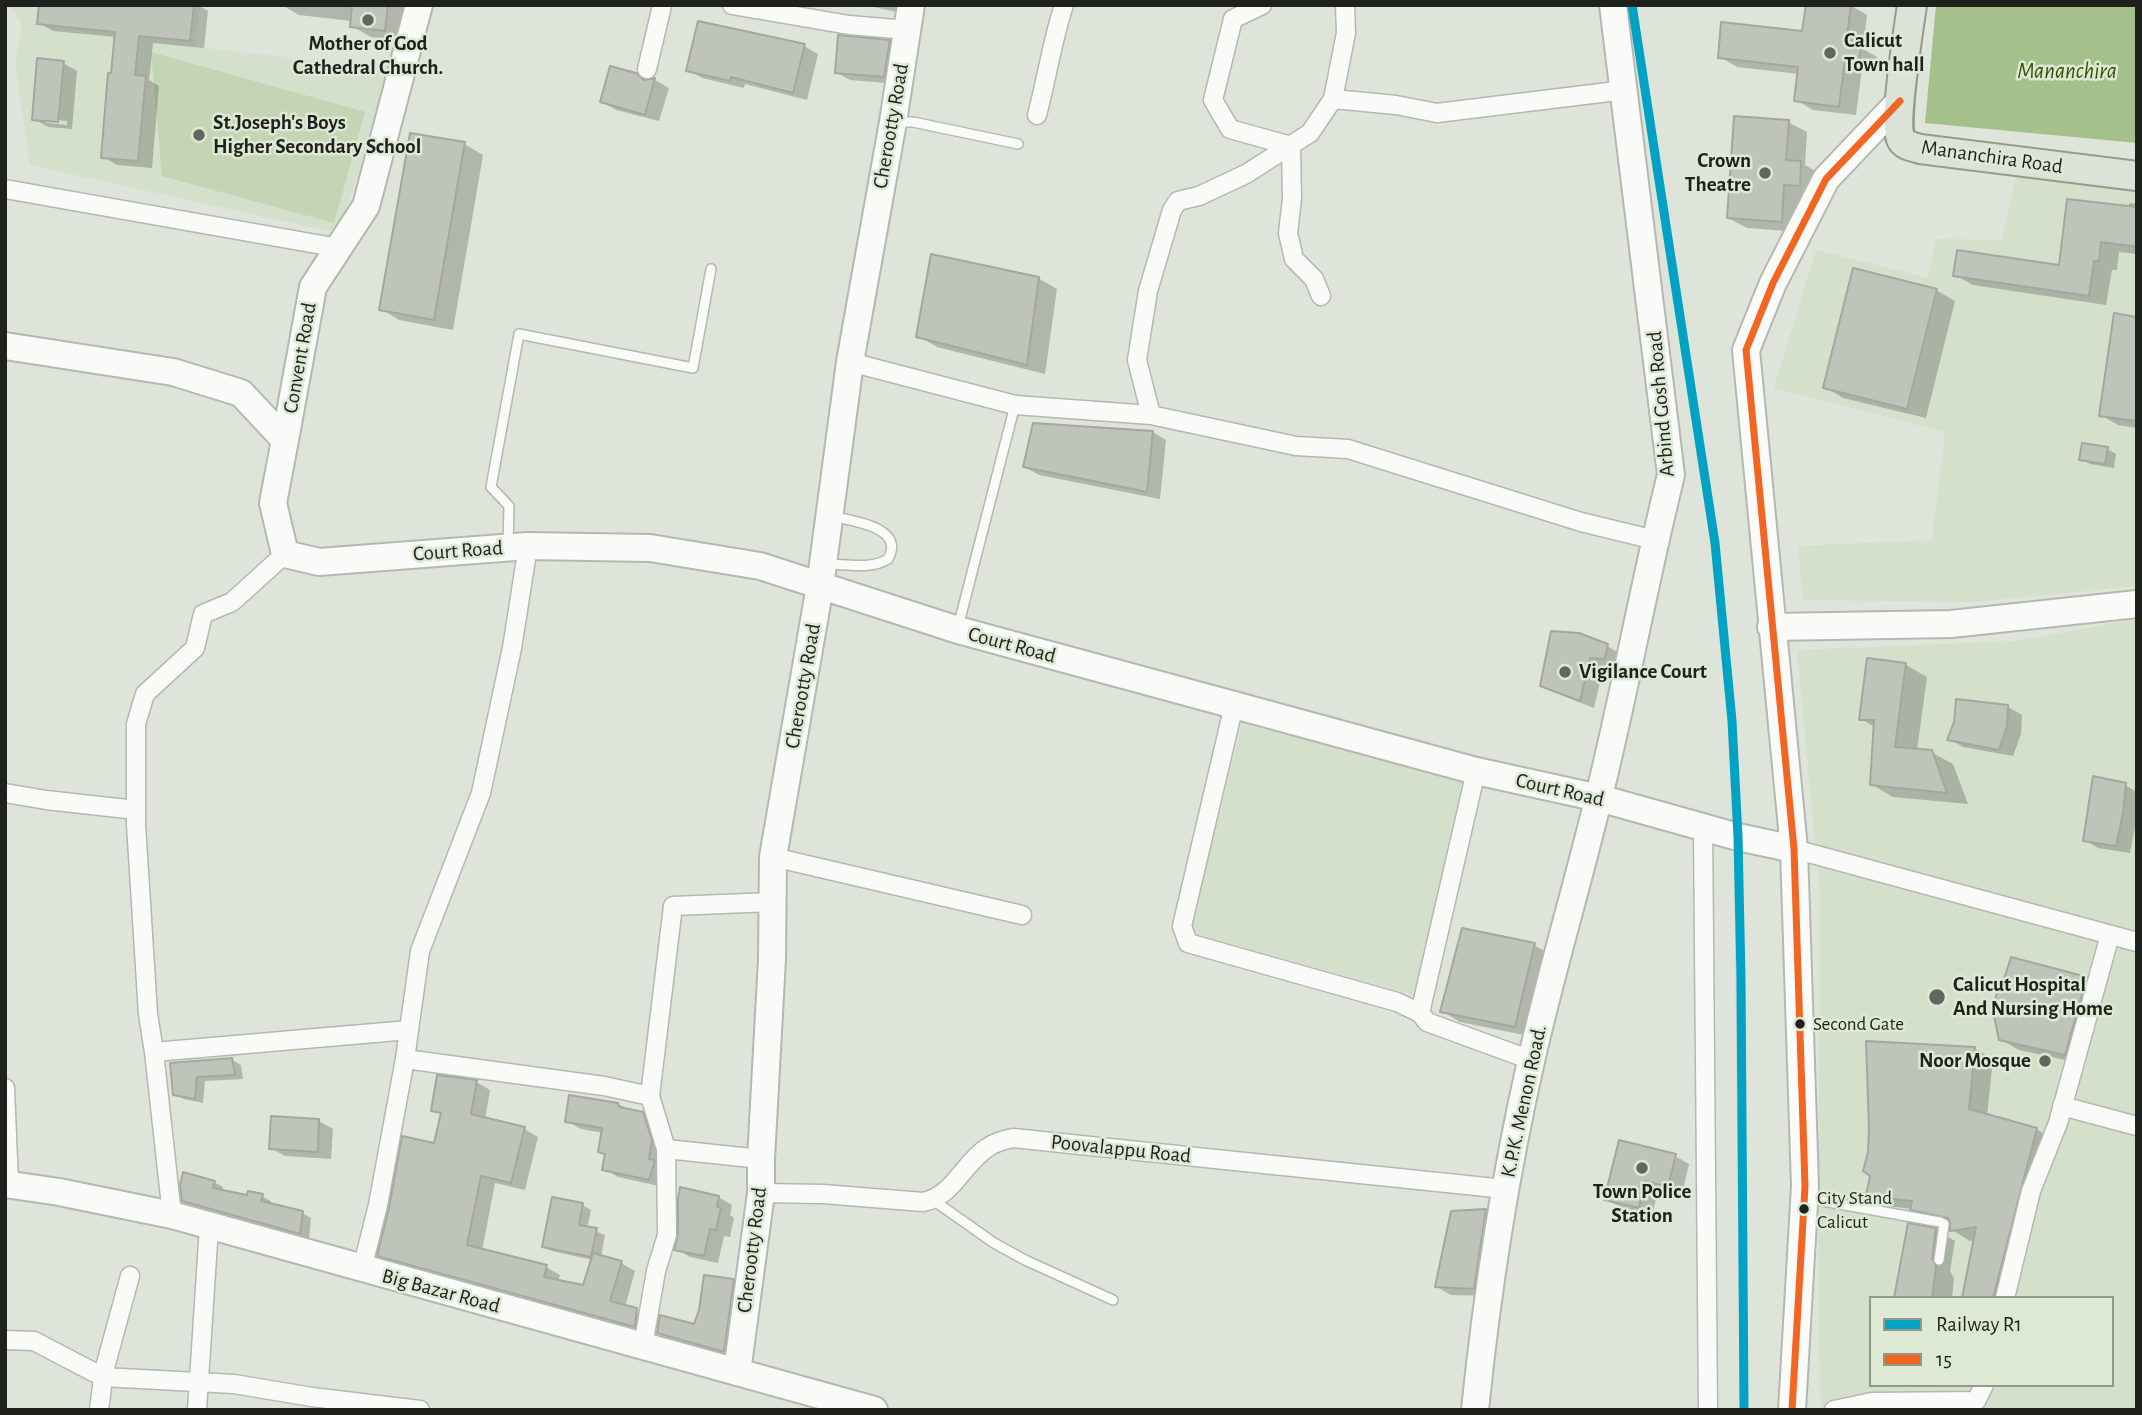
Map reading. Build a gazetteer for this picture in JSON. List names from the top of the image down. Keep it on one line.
{"streets":{"main road":["Cherootty Road","Mananchira Road","Convent Road","Arbind Gosh Road","Court Road","K.P.K. Menon Road.","Big Bazar Road"],"street":["Poovalappu Road"]},"crossings":[["Cherootty Road","Court Road"],["Cherootty Road","Big Bazar Road"],["Arbind Gosh Road","Court Road"],["Arbind Gosh Road","K.P.K. Menon Road."],["Court Road","K.P.K. Menon Road."],["K.P.K. Menon Road.","Poovalappu Road"]],"water":["Mananchira"],"places":["Mother of God Cathedral Church.","Calicut Town hall","St.Joseph's Boys Higher Secondary School","Crown Theatre","Vigilance Court","Calicut Hospital And Nursing Home","Second Gate","Noor Mosque","Town Police Station","City Stand Calicut"],"lines":["rail line R1","transit line 15"],"legend":["Railway R1","15"]}
